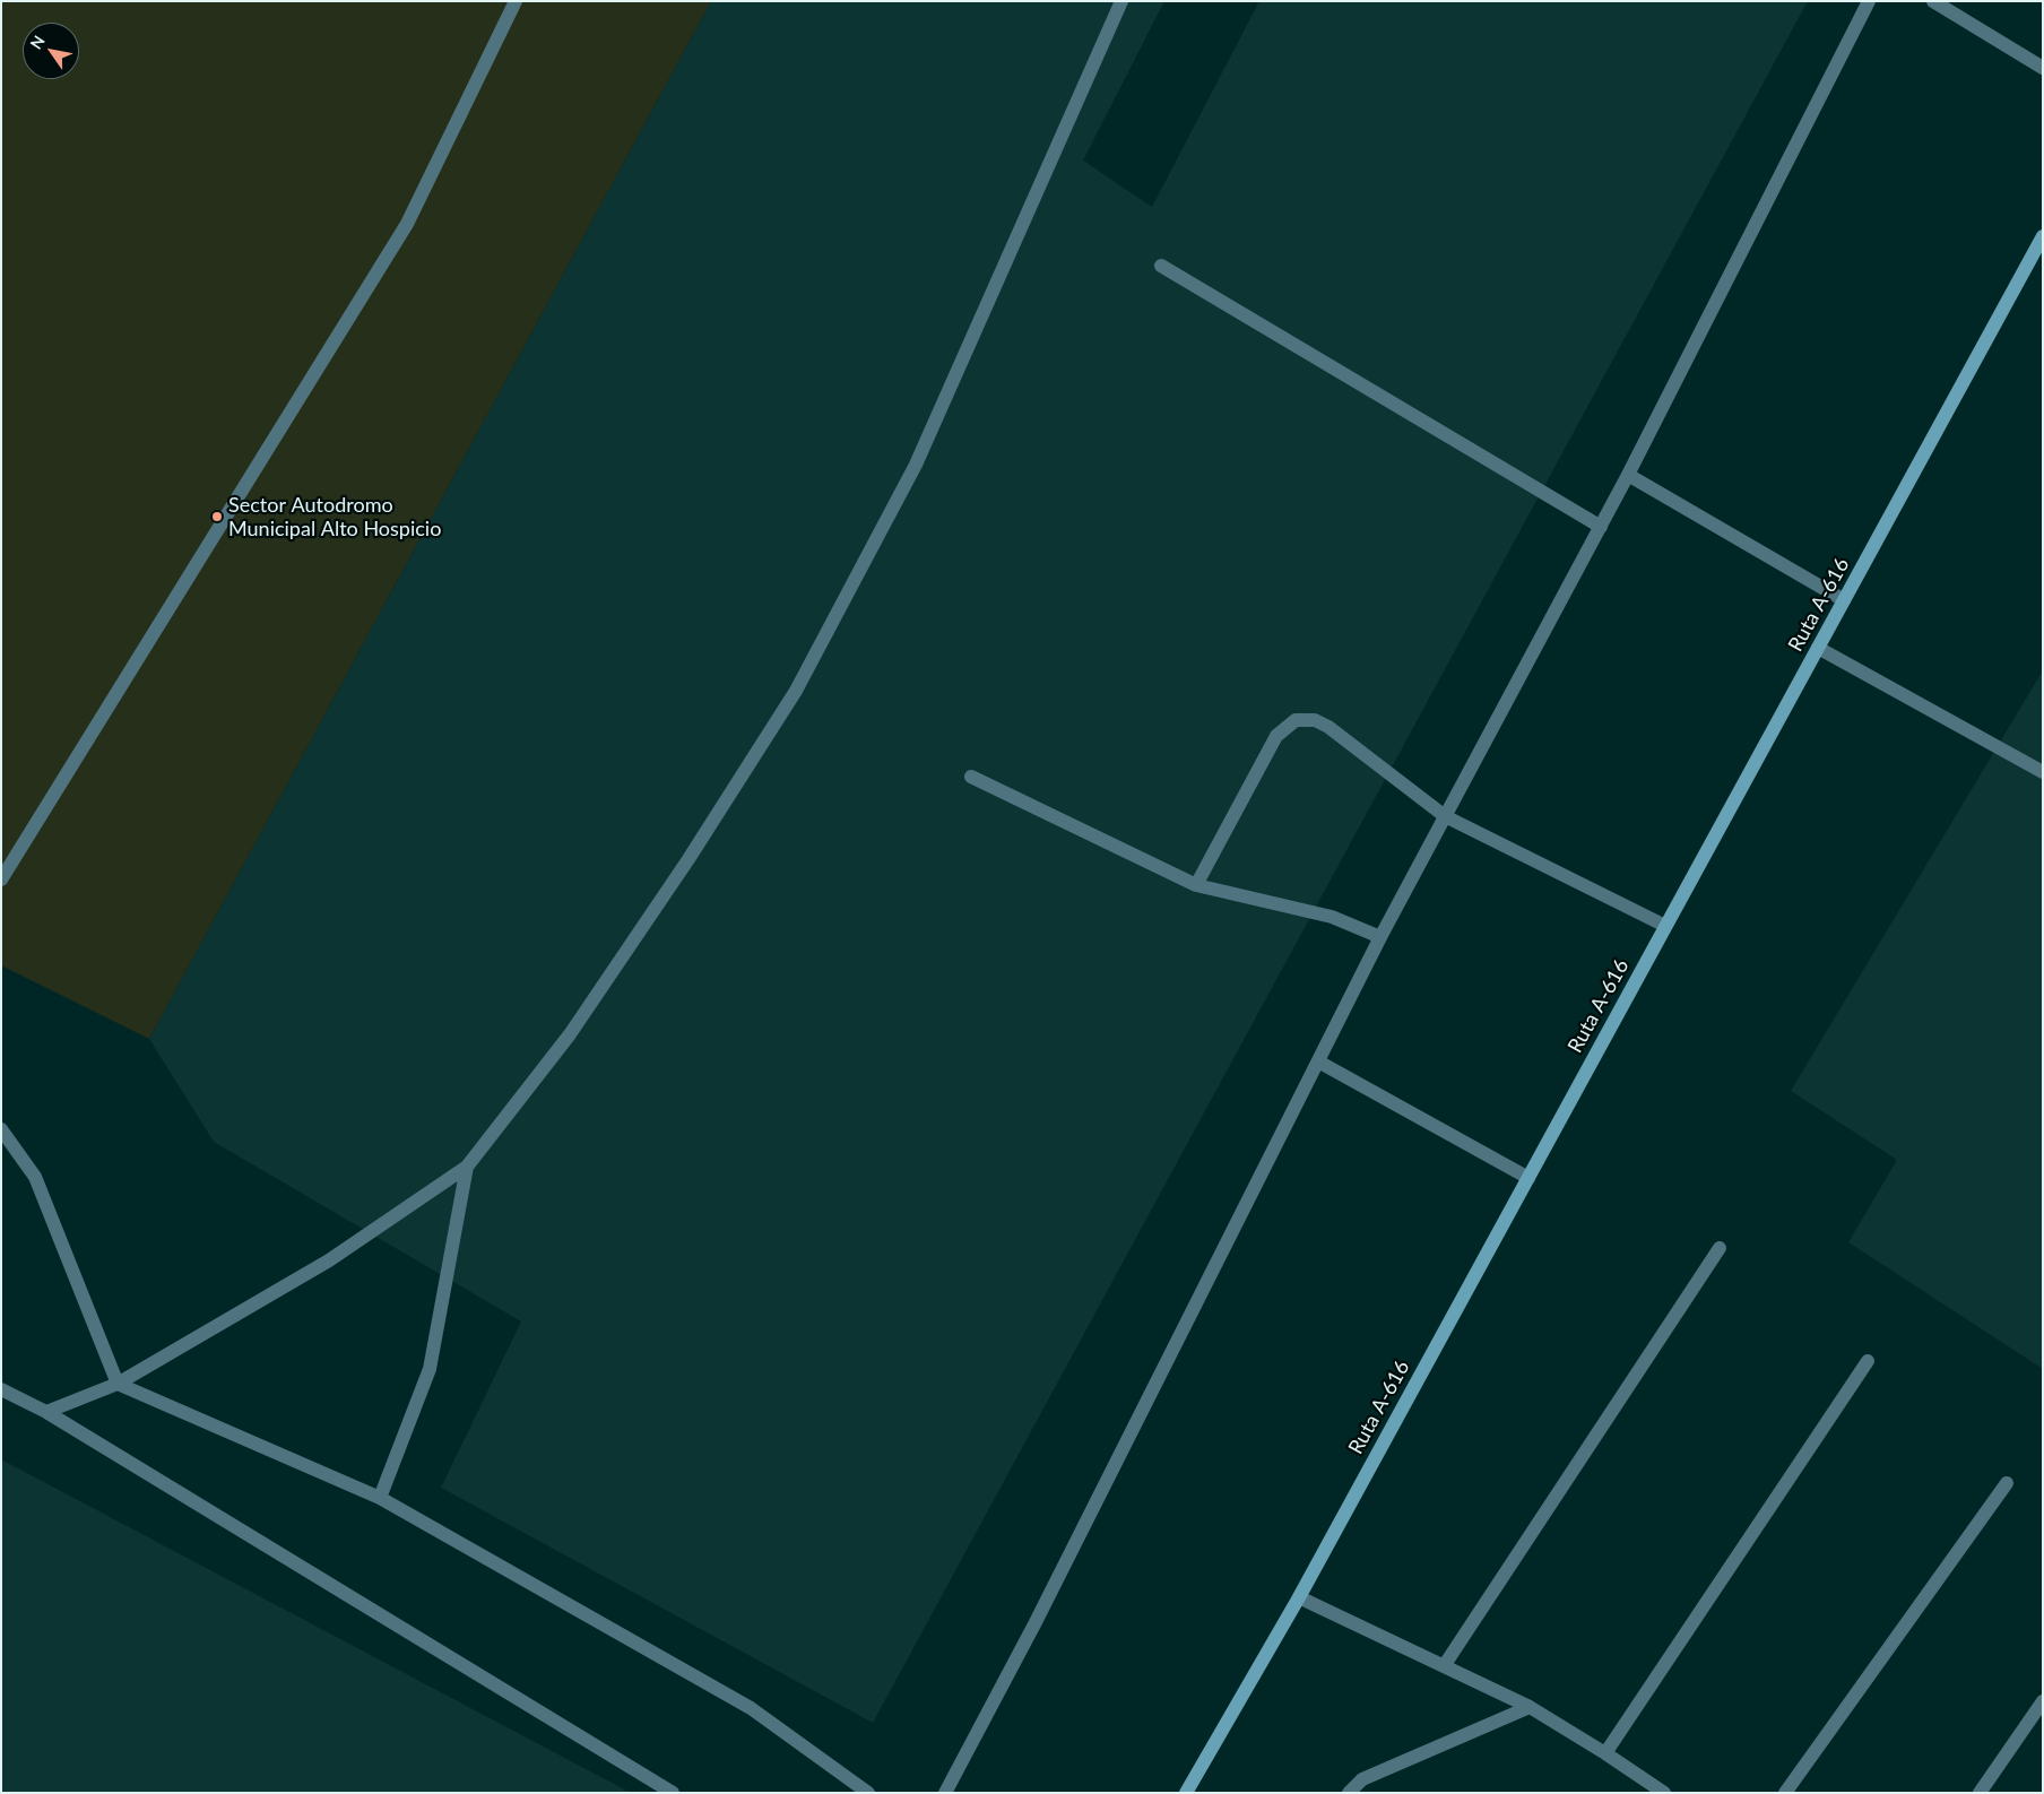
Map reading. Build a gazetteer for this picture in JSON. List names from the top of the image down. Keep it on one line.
{"streets":{"main road":["Ruta A-616"]},"places":["Sector Autodromo Municipal Alto Hospicio"],"north":"top left"}
